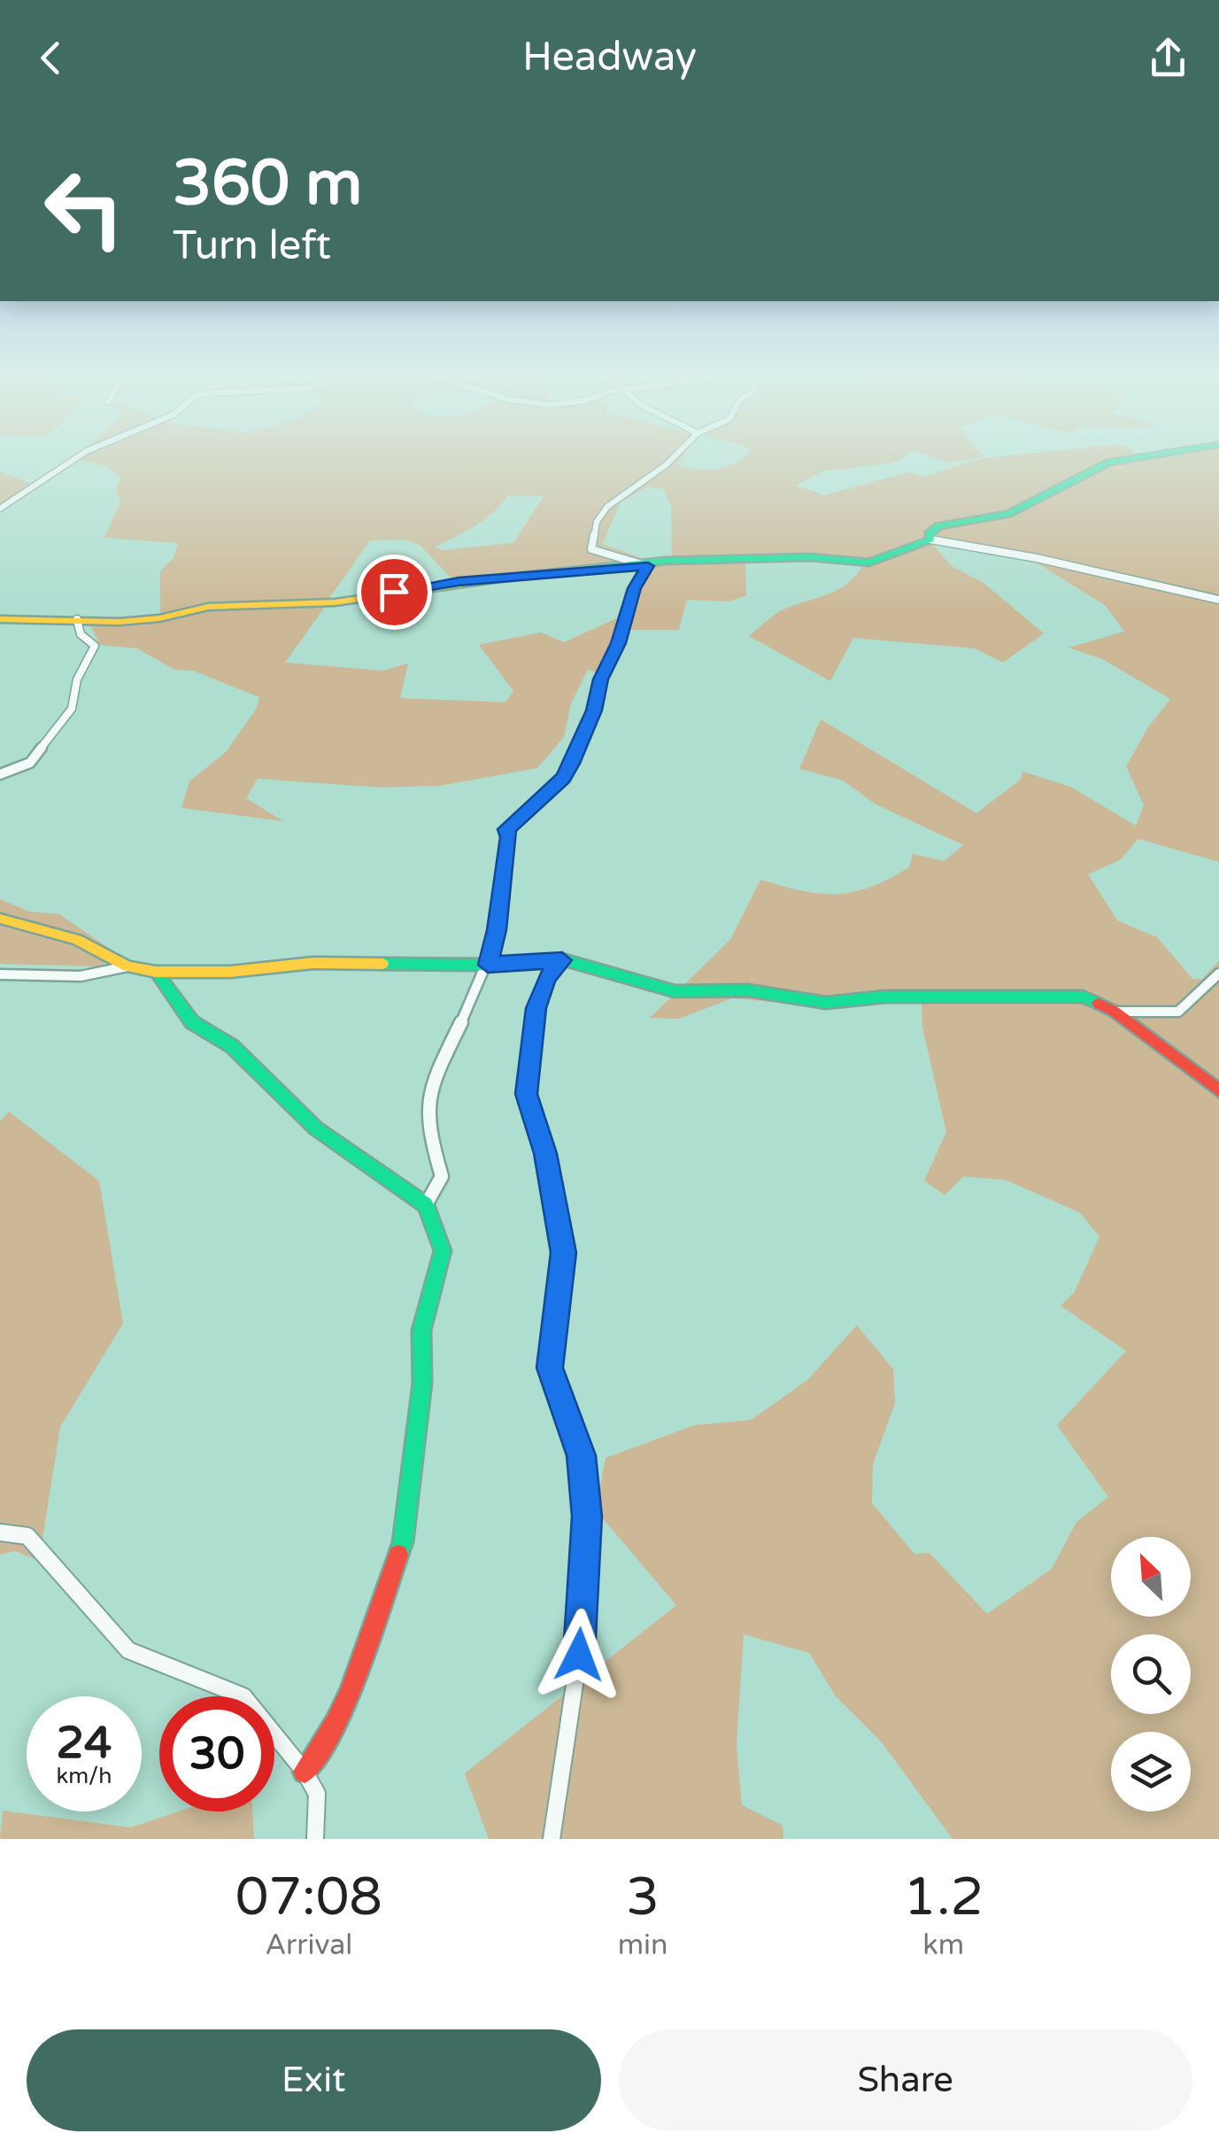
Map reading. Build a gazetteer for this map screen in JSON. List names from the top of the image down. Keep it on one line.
{"north":"top left","page":{"header":"Headway","turn":["360 m","Turn left"],"speed":"24 km/h","limit":"30","eta":["07:08","Arrival","3","min","1.2","km"],"buttons":["Exit","Share"]}}
